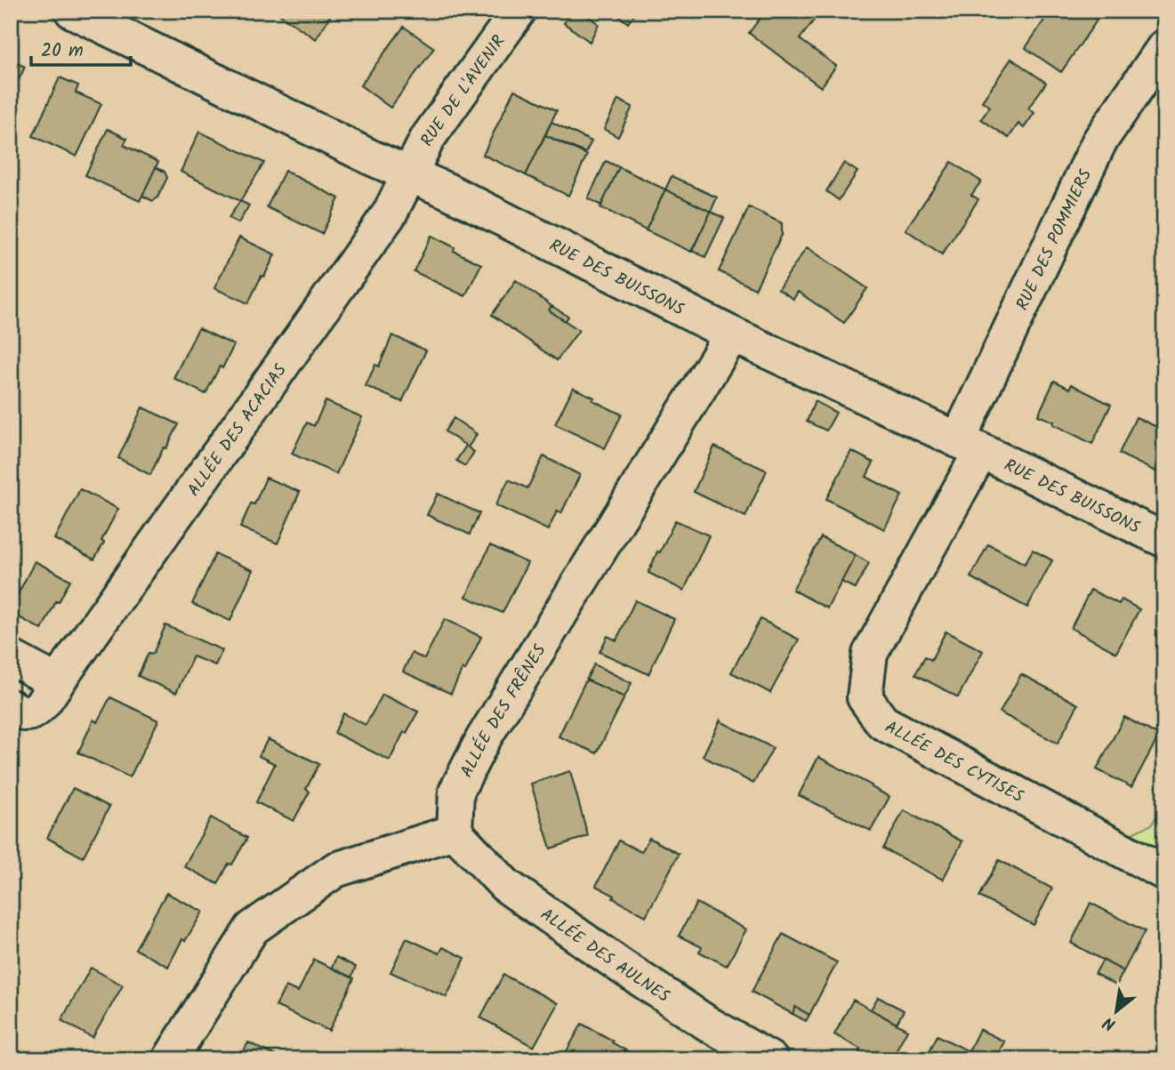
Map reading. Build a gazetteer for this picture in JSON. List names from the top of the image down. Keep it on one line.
{"streets":{"street":["RUE DE L'AVENIR","RUE DES POMMIERS","RUE DES BUISSONS","ALLÉE DES ACACIAS","ALLÉE DES FRÊNES","ALLÉE DES CYTISES","ALLÉE DES AULNES"]},"crossings":[["RUE DE L'AVENIR","RUE DES BUISSONS"],["RUE DE L'AVENIR","ALLÉE DES ACACIAS"],["RUE DES POMMIERS","RUE DES BUISSONS"],["RUE DES POMMIERS","ALLÉE DES CYTISES"],["RUE DES BUISSONS","ALLÉE DES ACACIAS"],["RUE DES BUISSONS","ALLÉE DES FRÊNES"],["RUE DES BUISSONS","ALLÉE DES CYTISES"],["ALLÉE DES FRÊNES","ALLÉE DES AULNES"]],"scale_bar":"20 m","north":"bottom left"}
